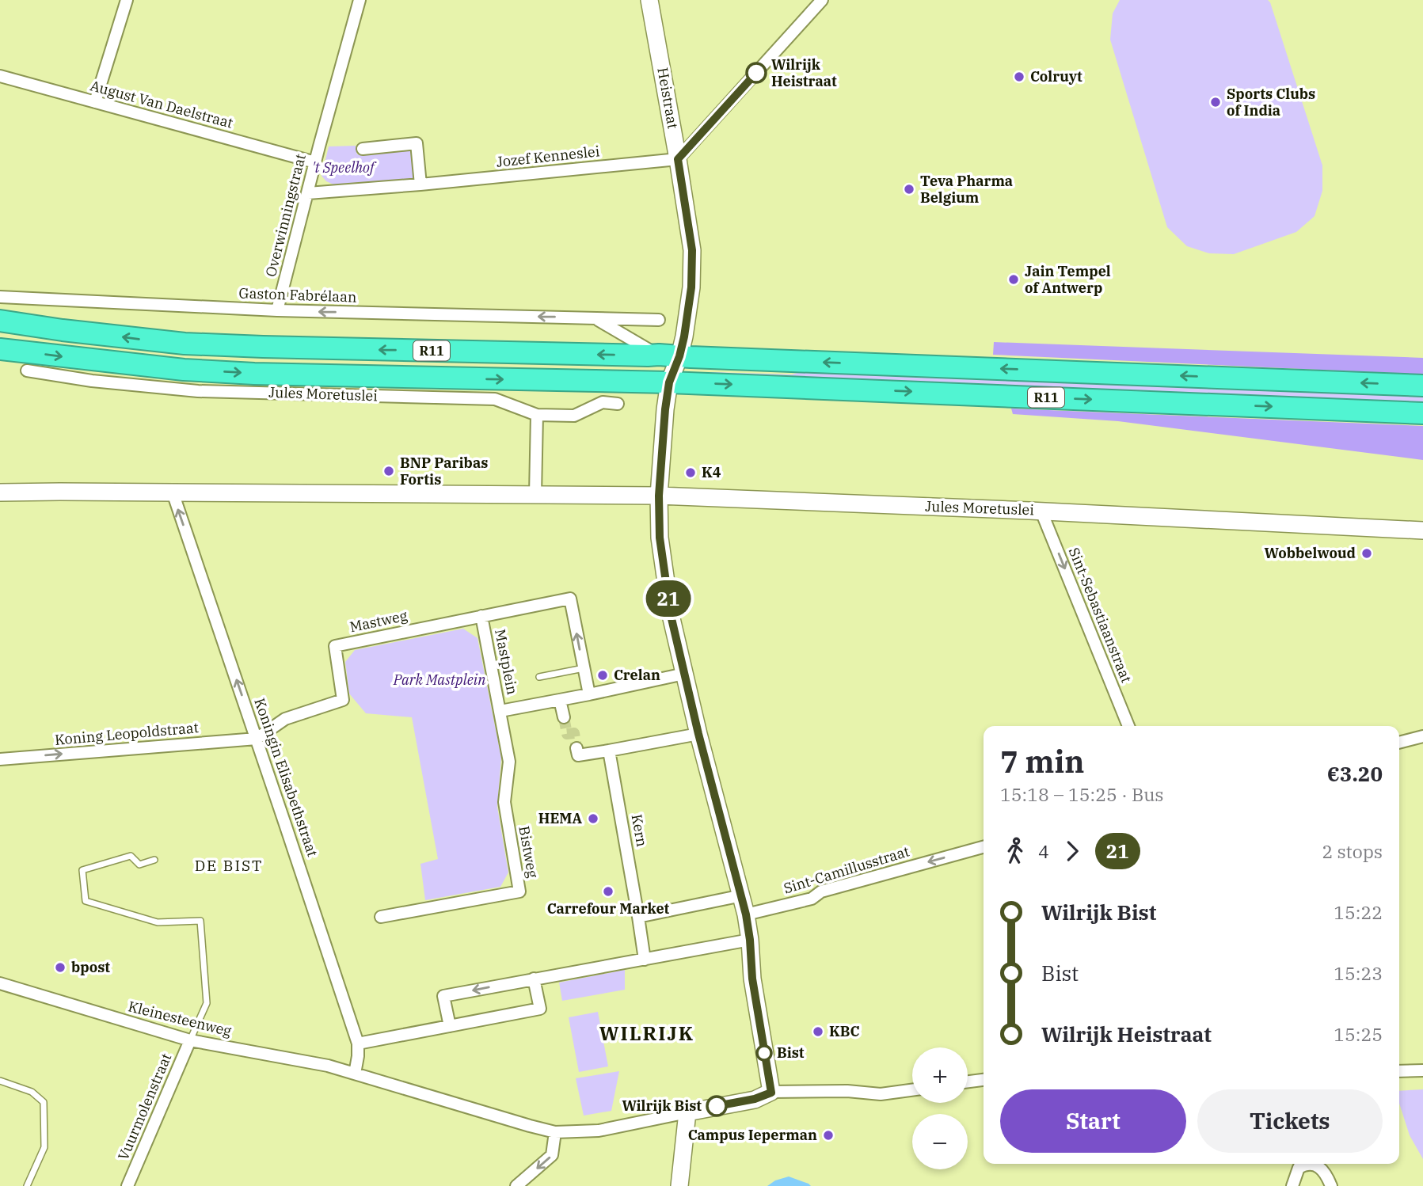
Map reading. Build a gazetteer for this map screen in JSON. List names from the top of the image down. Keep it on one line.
{"streets":{"highway":["R11"],"street":["Heistraat","August Van Daelstraat","Jozef Kenneslei","Overwinningstraat","Gaston Fabrélaan","Jules Moretuslei","Sint-Sebastiaanstraat","Mastweg","Mastplein","Koning Leopoldstraat","Koningin Elisabethstraat","Kern","Bistweg","Sint-Camillusstraat","Kleinesteenweg","Vuurmolenstraat"]},"crossings":[["Heistraat","Jozef Kenneslei"],["Heistraat","Gaston Fabrélaan"],["Heistraat","R11"],["Heistraat","Jules Moretuslei"],["Heistraat","Mastplein"],["Heistraat","Sint-Camillusstraat"],["August Van Daelstraat","Overwinningstraat"],["Jozef Kenneslei","Overwinningstraat"],["Overwinningstraat","Gaston Fabrélaan"],["Gaston Fabrélaan","R11"],["Jules Moretuslei","Sint-Sebastiaanstraat"],["Jules Moretuslei","Koningin Elisabethstraat"],["Mastweg","Mastplein"],["Mastweg","Koning Leopoldstraat"],["Mastweg","Koningin Elisabethstraat"],["Mastplein","Bistweg"],["Koning Leopoldstraat","Koningin Elisabethstraat"],["Koningin Elisabethstraat","Kleinesteenweg"],["Kleinesteenweg","Vuurmolenstraat"]],"one_way":["Gaston Fabrélaan","Sint-Sebastiaanstraat","Koning Leopoldstraat","Koningin Elisabethstraat","Sint-Camillusstraat"],"districts":["DE BIST","WILRIJK"],"parks":["'t Speelhof","Park Mastplein"],"places":["Wilrijk Heistraat","Colruyt","Sports Clubs of India","Teva Pharma Belgium","Jain Tempel of Antwerp","BNP Paribas Fortis","K4","Wobbelwoud","Crelan","HEMA","Carrefour Market","bpost","KBC","Bist","Wilrijk Bist","Campus Ieperman"],"lines":["bus line 21"],"page":{"on_map":"21","heading":["7 min","15:18 – 15:25 · Bus","€3.20"],"legs":["4","21","2 stops"],"list":[{"name":"Wilrijk Bist","value":"15:22"},{"name":"Bist","value":"15:23"},{"name":"Wilrijk Heistraat","value":"15:25"}],"map_buttons":["+","−"],"buttons":["Start","Tickets"]}}
